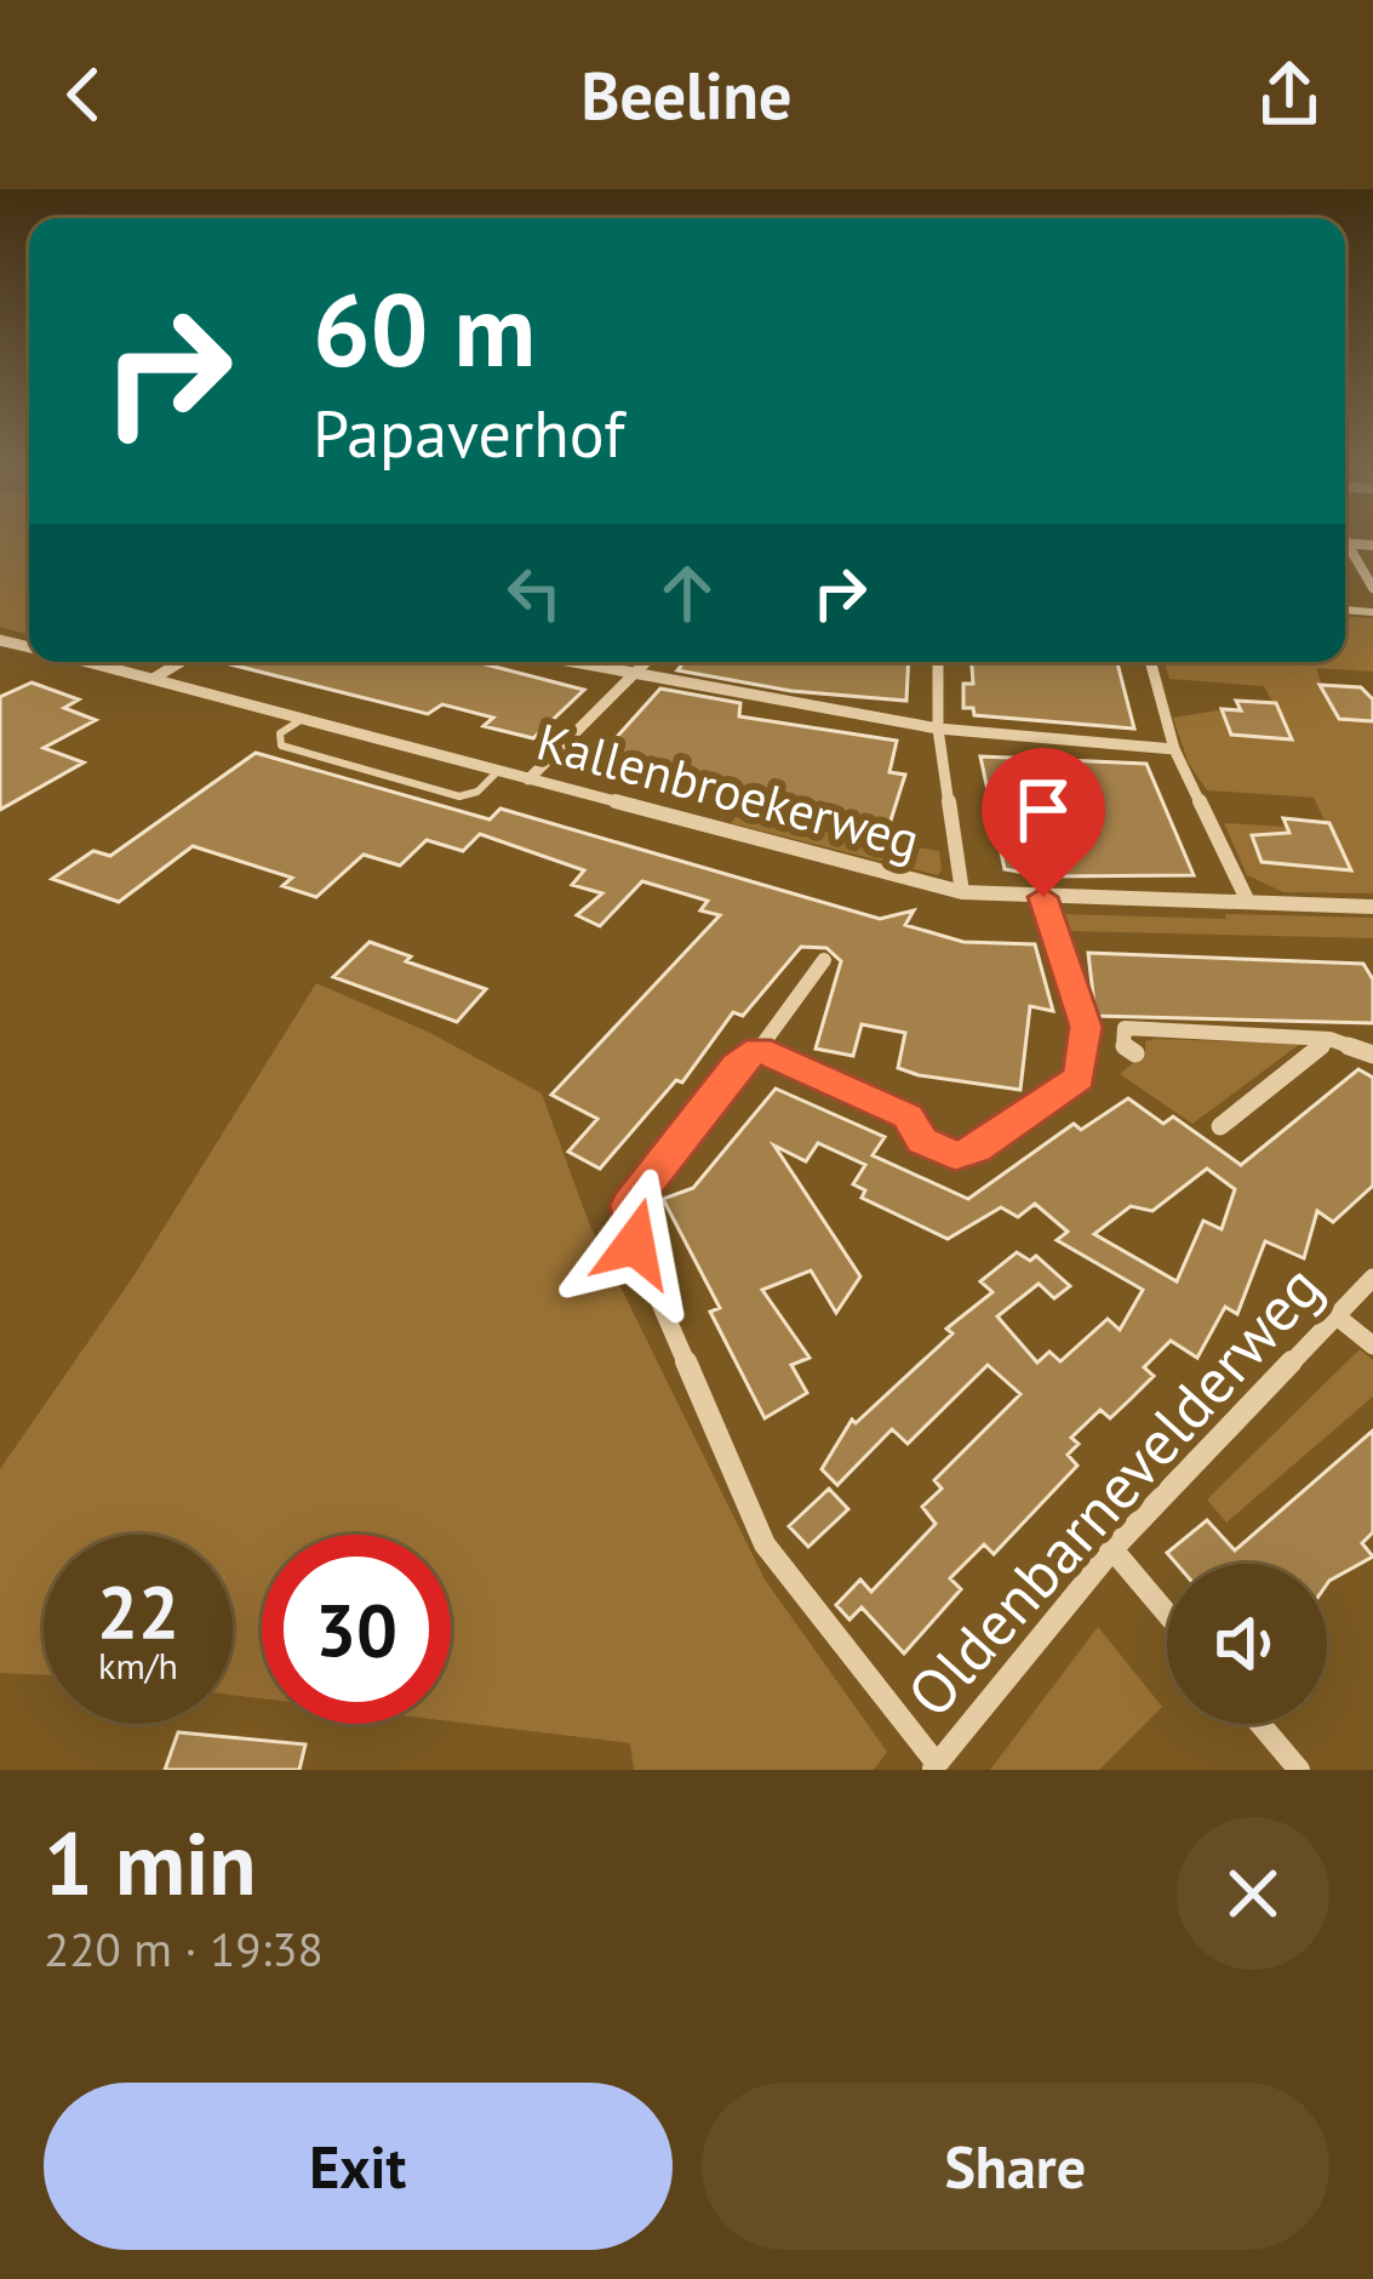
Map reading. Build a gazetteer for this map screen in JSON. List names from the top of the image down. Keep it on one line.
{"streets":{"street":["Kallenbroekerweg","Oldenbarnevelderweg"]},"page":{"header":"Beeline","turn":["60 m","Papaverhof"],"speed":"22 km/h","limit":"30","heading":["1 min","220 m · 19:38"],"buttons":["Exit","Share"]}}
